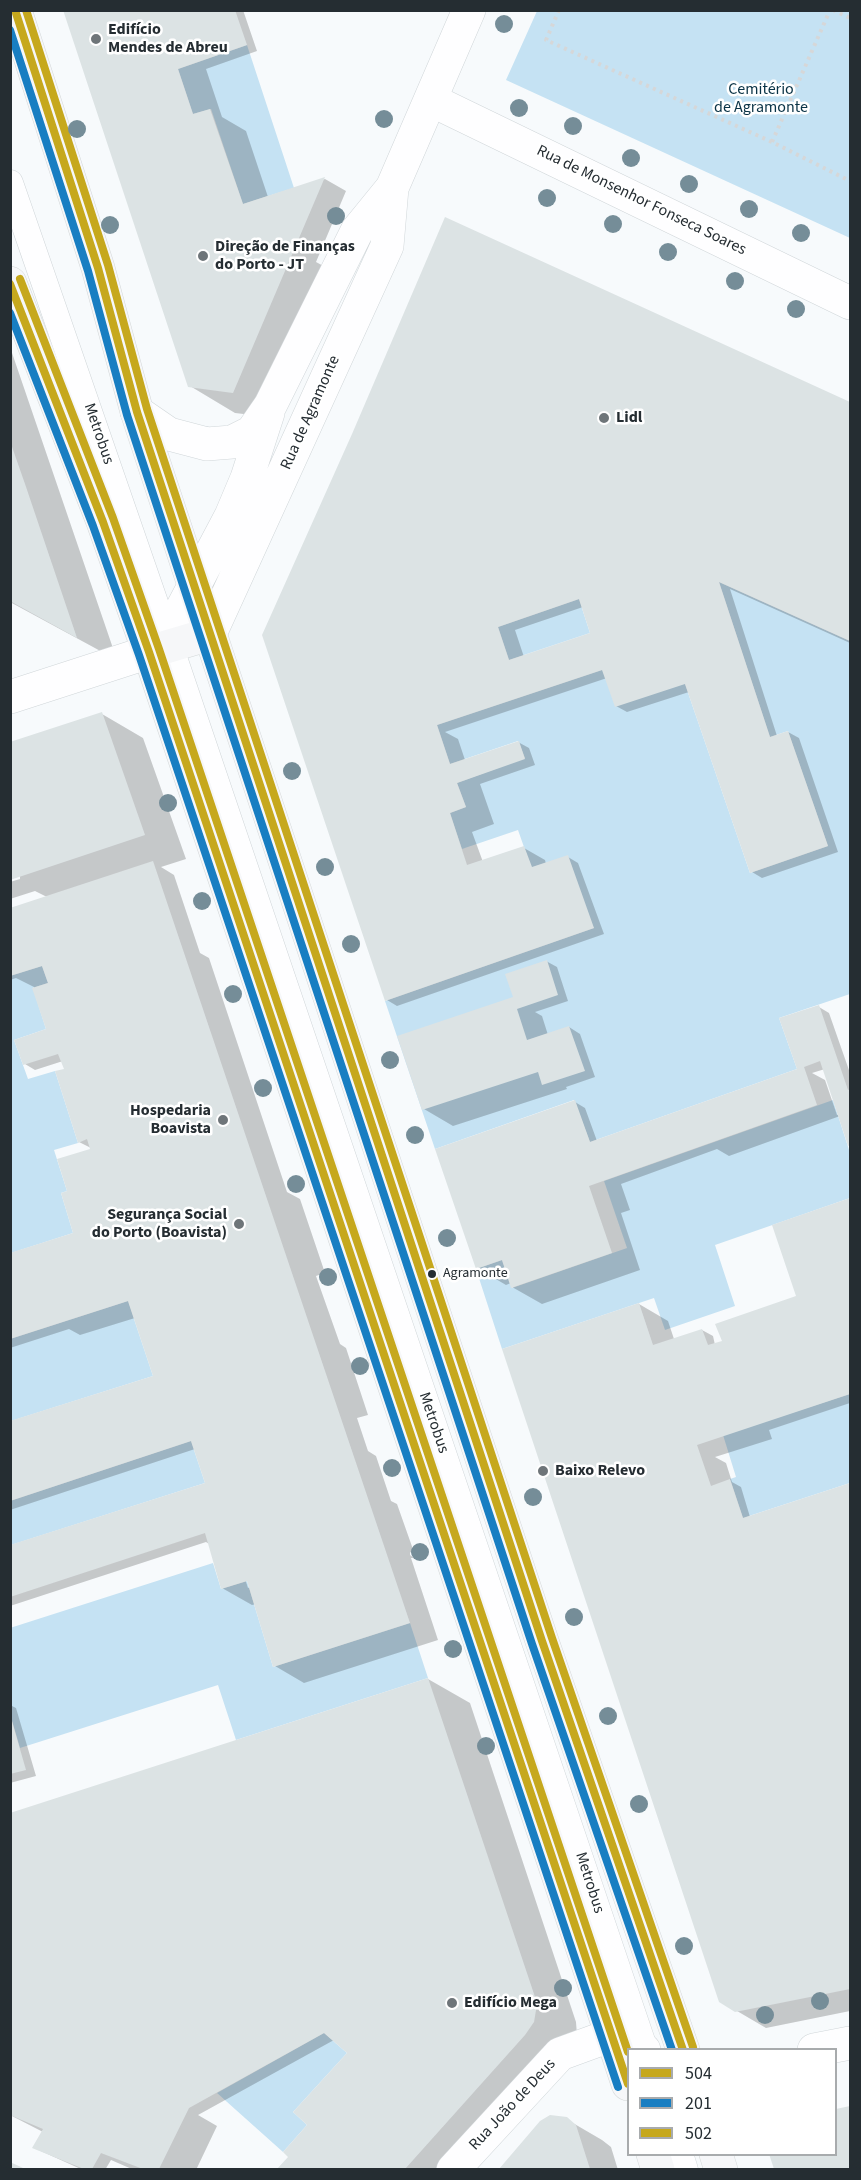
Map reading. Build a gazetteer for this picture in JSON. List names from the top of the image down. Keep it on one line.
{"streets":{"street":["Rua de Monsenhor Fonseca Soares","Rua de Agramonte","Rua João de Deus"],"lane":["Metrobus"]},"crossings":[["Rua de Monsenhor Fonseca Soares","Rua de Agramonte"],["Rua de Agramonte","Metrobus"]],"parks":["Cemitério de Agramonte"],"places":["Edifício Mendes de Abreu","Direção de Finanças do Porto - JT","Lidl","Hospedaria Boavista","Segurança Social do Porto (Boavista)","Agramonte","Baixo Relevo","Edifício Mega"],"lines":["transit line 504","transit line 502","transit line 201"],"legend":["504","201","502"]}
